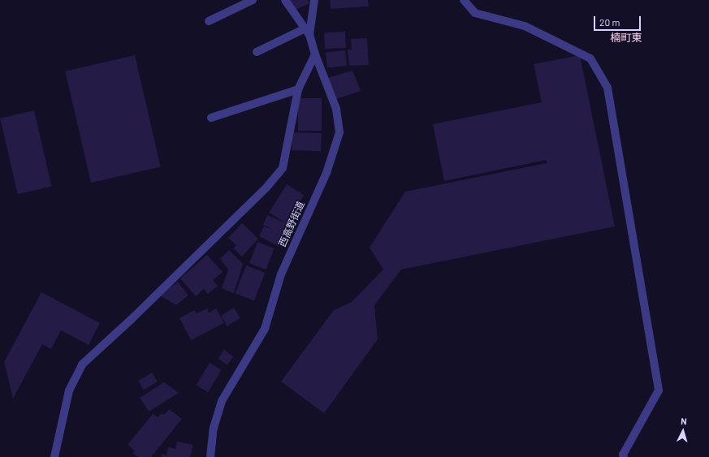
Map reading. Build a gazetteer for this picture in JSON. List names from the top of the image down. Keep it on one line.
{"streets":{"street":["西高野街道"]},"districts":["楠町東"],"scale_bar":"20 m","north":"top"}
